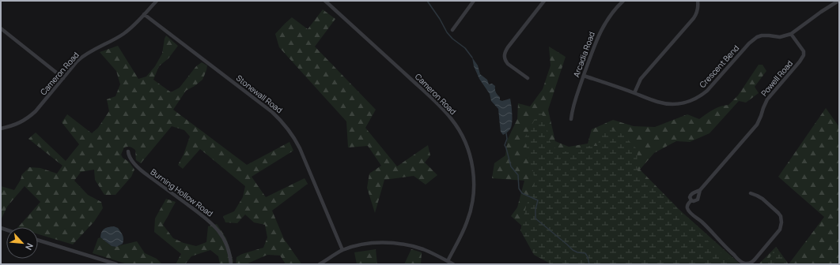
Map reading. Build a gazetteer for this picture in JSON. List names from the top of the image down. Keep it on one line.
{"streets":{"street":["Arcadia Road","Crescent Bend","Cameron Road","Powell Road","Stonewall Road","Burning Hollow Road"]},"crossings":[["Arcadia Road","Crescent Bend"],["Crescent Bend","Powell Road"],["Cameron Road","Stonewall Road"]],"north":"bottom right"}
